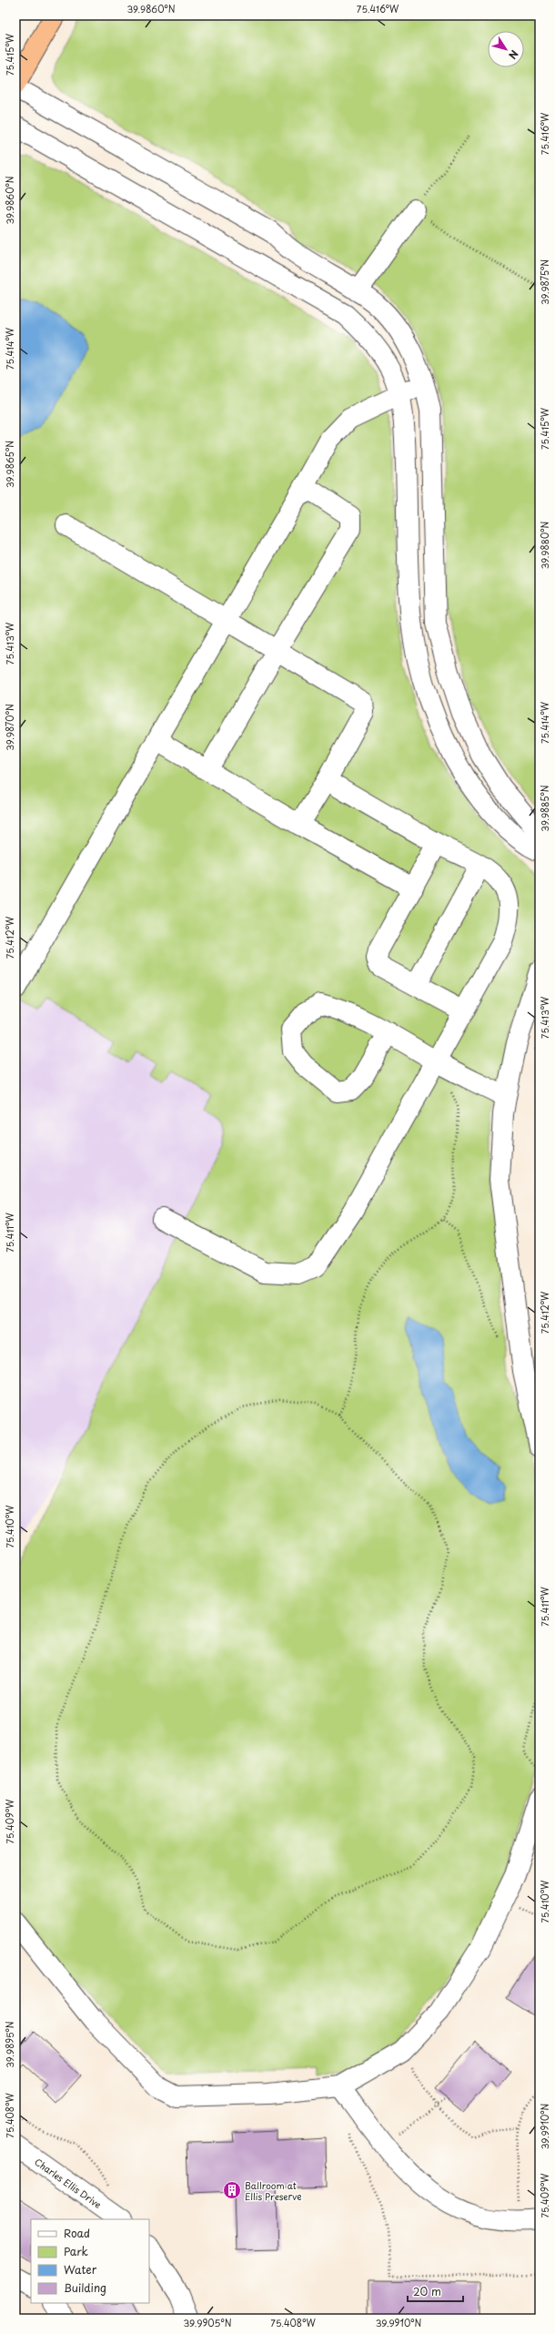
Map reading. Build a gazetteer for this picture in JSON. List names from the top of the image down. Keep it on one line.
{"streets":{"street":["Charles Ellis Drive"]},"places":{"building":["Ballroom at Ellis Preserve"]},"legend":["Road","Park","Water","Building"],"scale_bar":"20 m","north":"bottom right","coordinates":["39.9860°N","75.416°W","75.415°W","39.9875°N","75.414°W","39.9865°N","39.9880°N","75.413°W","39.9870°N","39.9885°N","75.412°W","75.411°W","75.410°W","75.409°W","39.9895°N","75.408°W","39.9910°N","39.9905°N"]}
